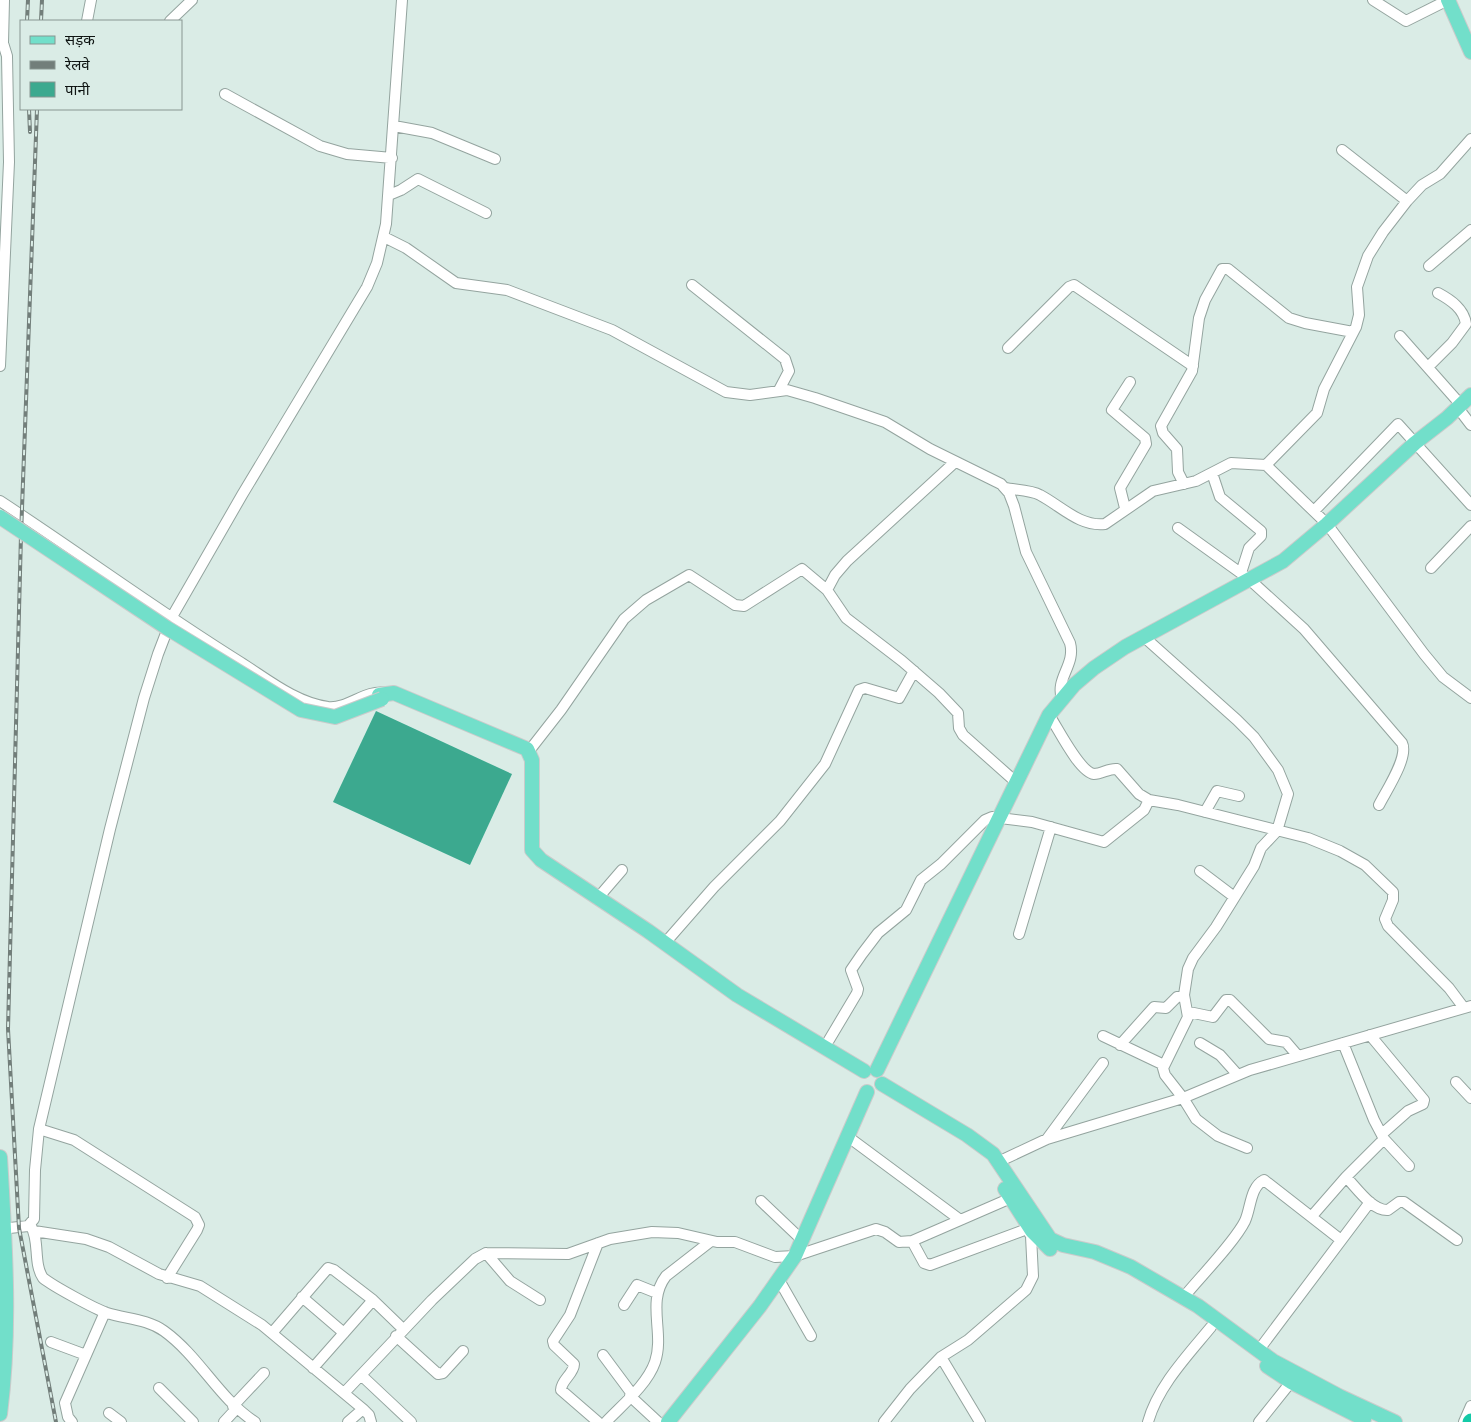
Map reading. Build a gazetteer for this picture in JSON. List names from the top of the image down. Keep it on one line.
{"legend":["सड़क","रेलवे","पानी"]}
